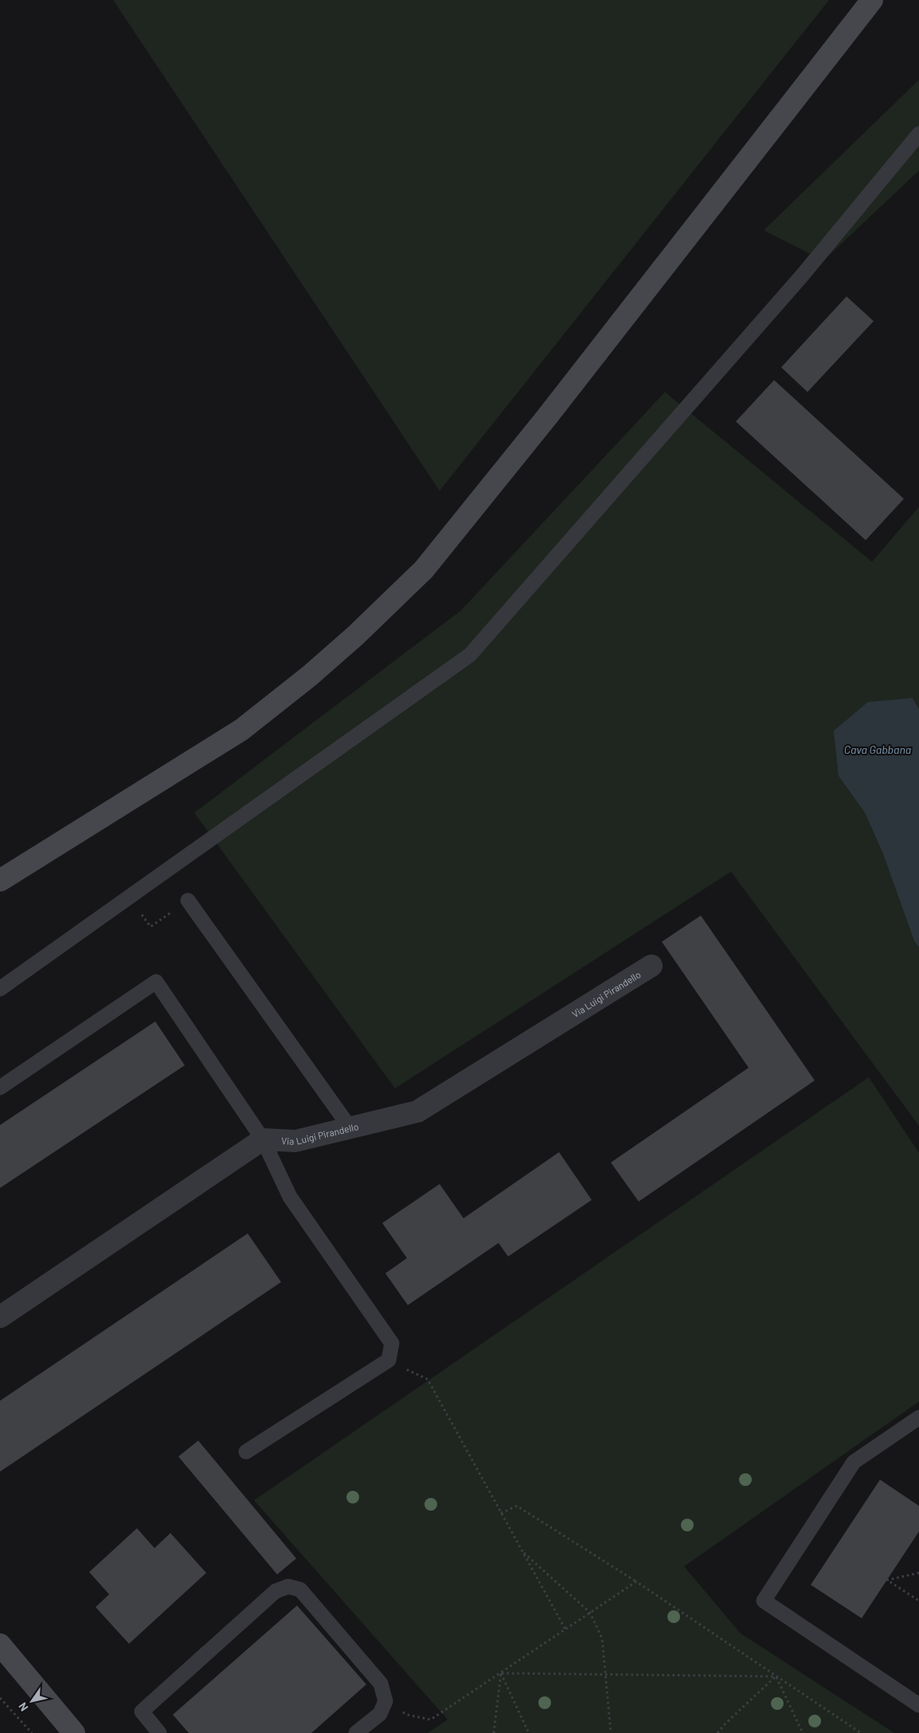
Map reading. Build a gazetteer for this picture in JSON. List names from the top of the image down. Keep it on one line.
{"streets":{"street":["Via Luigi Pirandello"]},"water":["Cava Gabbana"],"north":"bottom left"}
